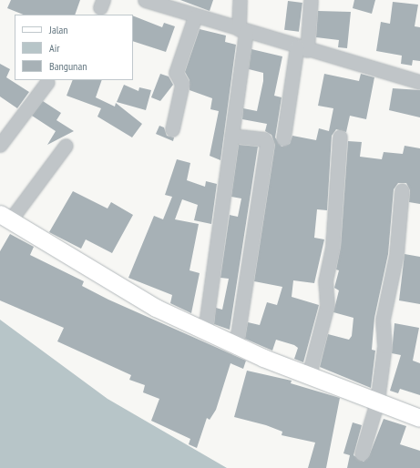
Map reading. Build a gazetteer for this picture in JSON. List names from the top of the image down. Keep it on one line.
{"legend":["Jalan","Air","Bangunan"]}
